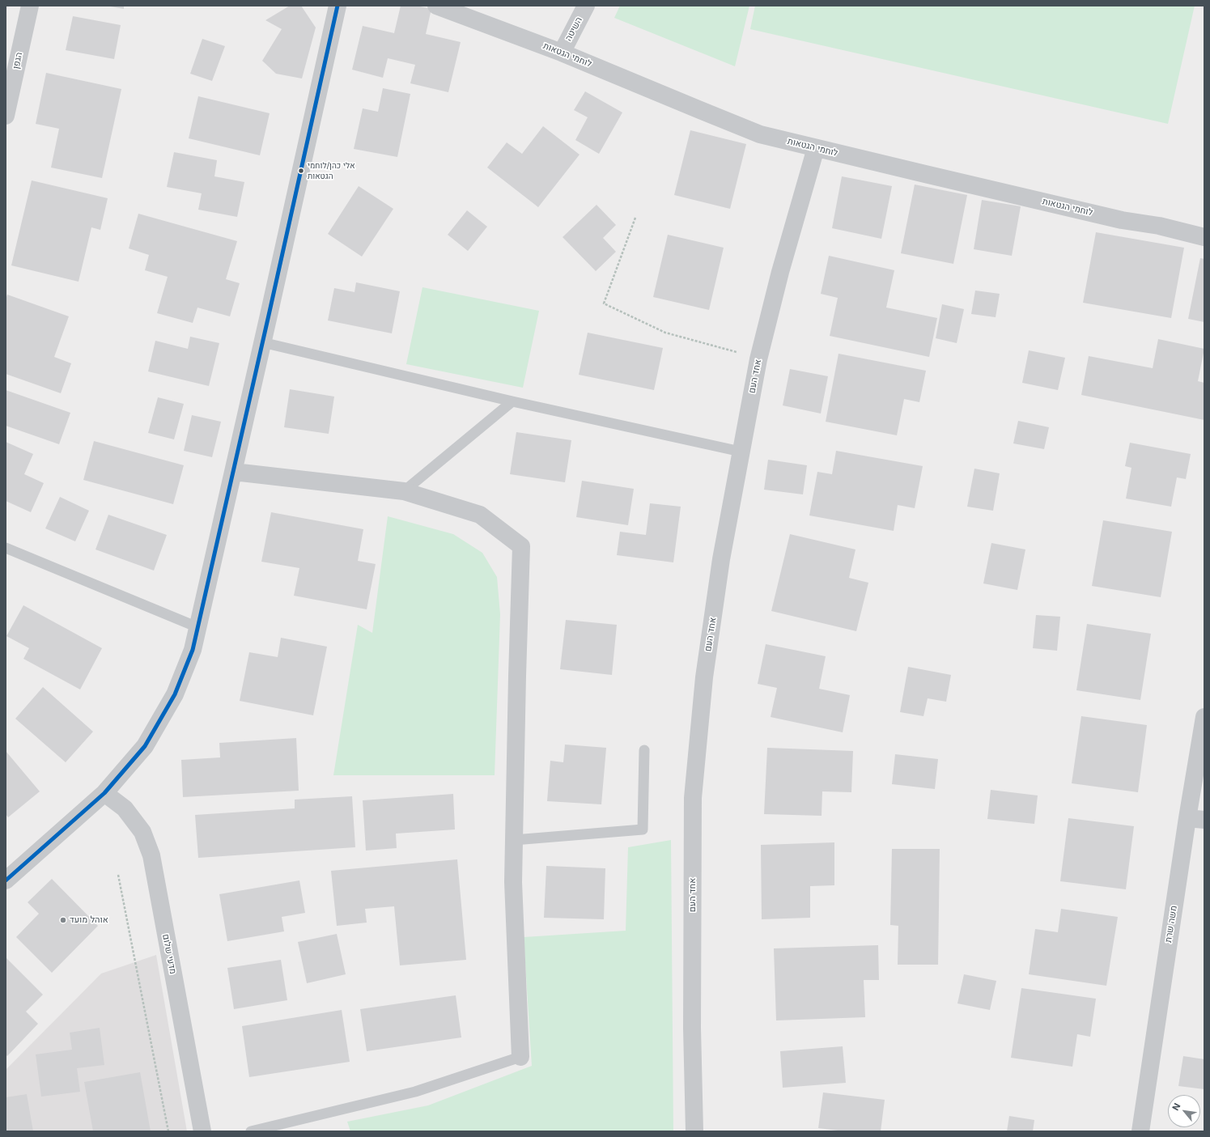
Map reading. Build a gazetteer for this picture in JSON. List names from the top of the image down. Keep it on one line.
{"streets":{"street":["השיטה","לוחמי הגטאות","הגפן","אחד העם","משה שרת","מדעי שלום"]},"crossings":[["השיטה","לוחמי הגטאות"],["לוחמי הגטאות","אחד העם"]],"places":["אלי כהן/לוחמי הגטאות","אוהל מועד"],"north":"top left"}
